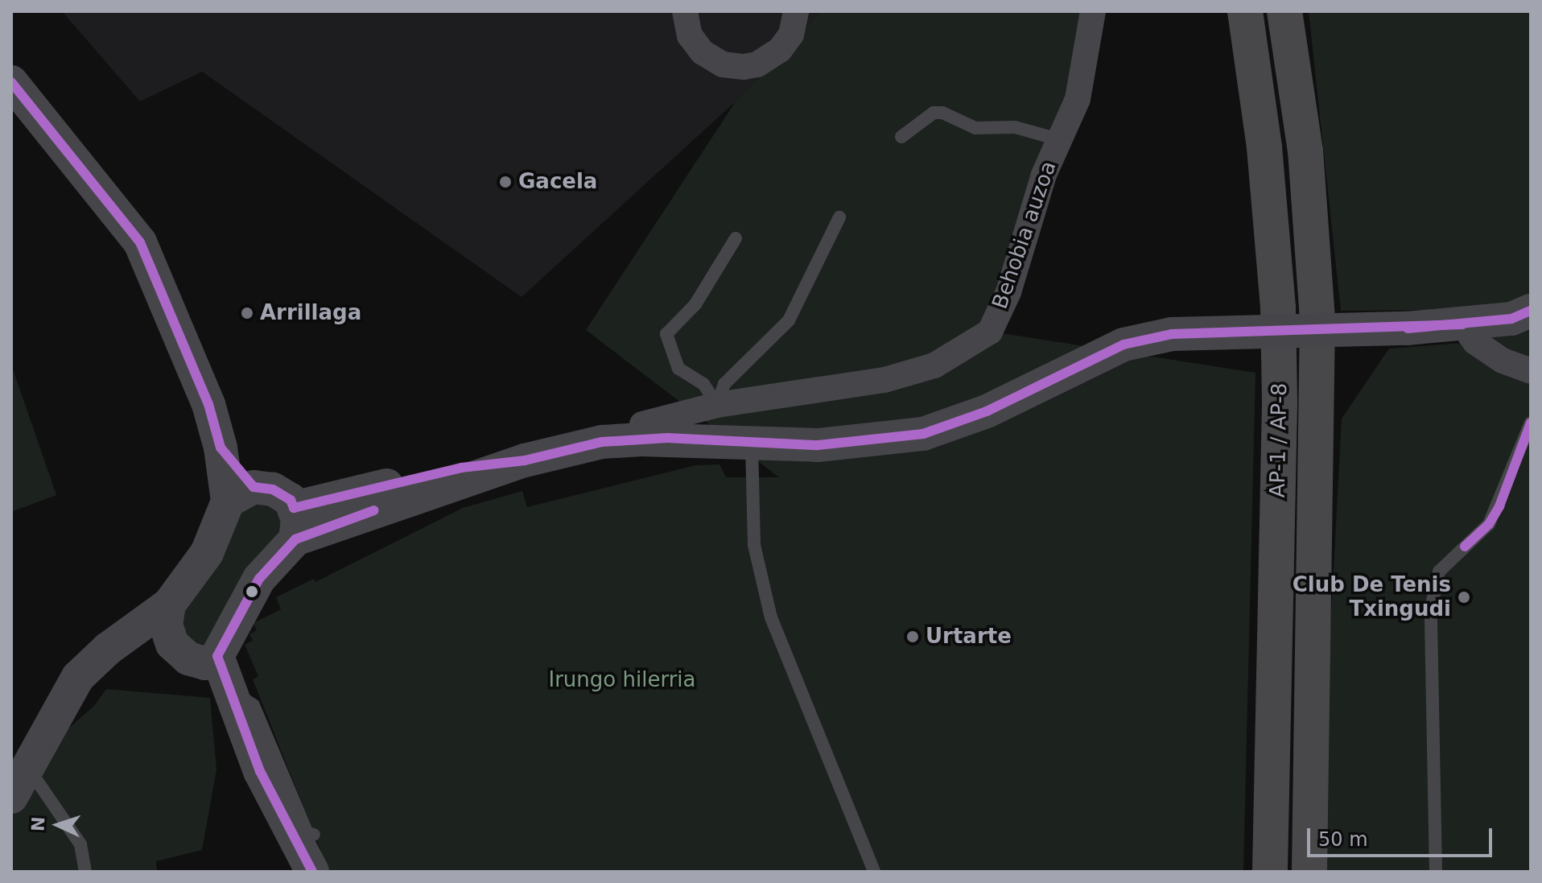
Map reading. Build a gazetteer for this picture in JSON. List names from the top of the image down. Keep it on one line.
{"streets":{"highway":["AP-1 / AP-8"],"street":["Behobia auzoa"]},"parks":["Irungo hilerria"],"places":["Gacela","Arrillaga","Club De Tenis Txingudi","Urtarte"],"scale_bar":"50 m","north":"left"}
